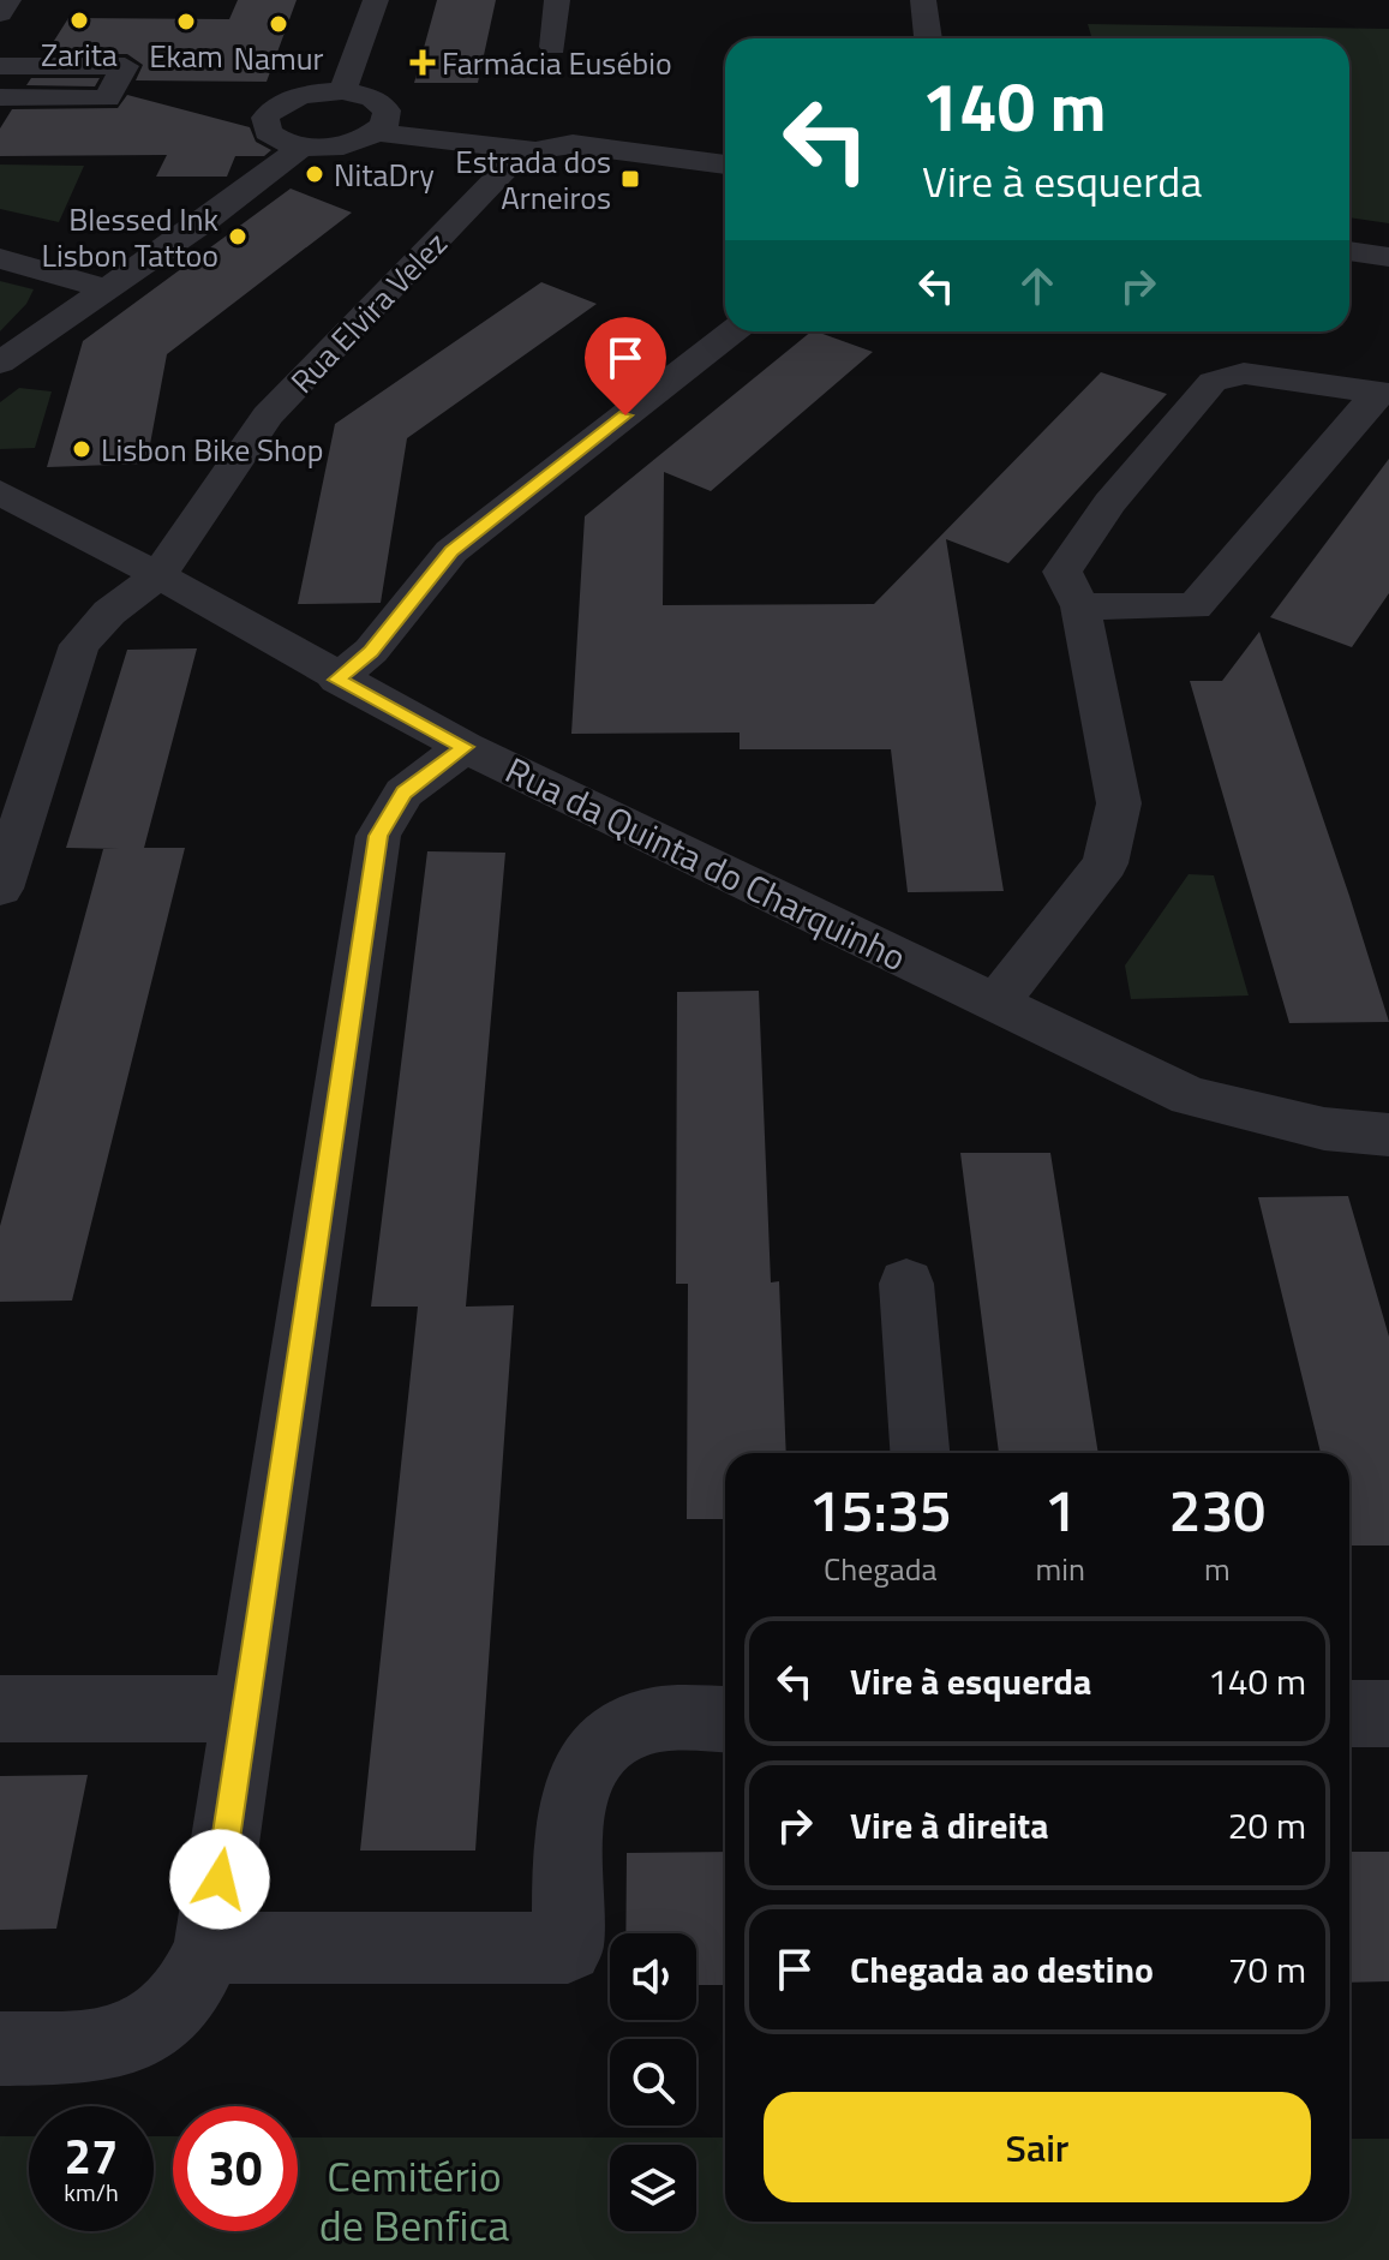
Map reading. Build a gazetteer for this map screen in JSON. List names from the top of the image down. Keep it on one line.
{"streets":{"street":["Rua Elvira Velez","Rua da Quinta do Charquinho"]},"crossings":[["Rua Elvira Velez","Rua da Quinta do Charquinho"]],"parks":["Cemitério de Benfica"],"places":{"other":["Zarita","Ekam","Namur","NitaDry","Blessed Ink Lisbon Tattoo","Lisbon Bike Shop"],"health":["Farmácia Eusébio"],"transit":["Estrada dos Arneiros"]},"page":{"turn":["140 m","Vire à esquerda"],"eta":["15:35","Chegada","1","min","230","m"],"list":[{"name":"Vire à esquerda","value":"140 m"},{"name":"Vire à direita","value":"20 m"},{"name":"Chegada ao destino","value":"70 m"}],"buttons":"Sair","speed":"27 km/h","limit":"30"}}
